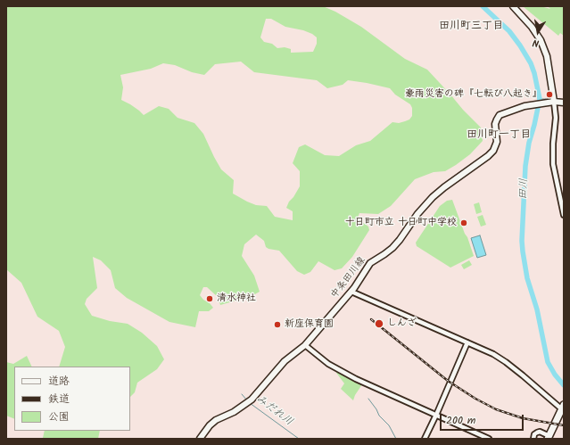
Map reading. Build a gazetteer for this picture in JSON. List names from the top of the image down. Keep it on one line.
{"streets":{"main road":["中条田川線"]},"districts":["田川町三丁目","田川町一丁目"],"water":["田川","みだれ川"],"places":["豪雨災害の碑『七転び八起き』","十日町市立 十日町中学校","清水神社","しんざ","新座保育園"],"legend":["道路","鉄道","公園"],"scale_bar":"200 m","north":"bottom"}
